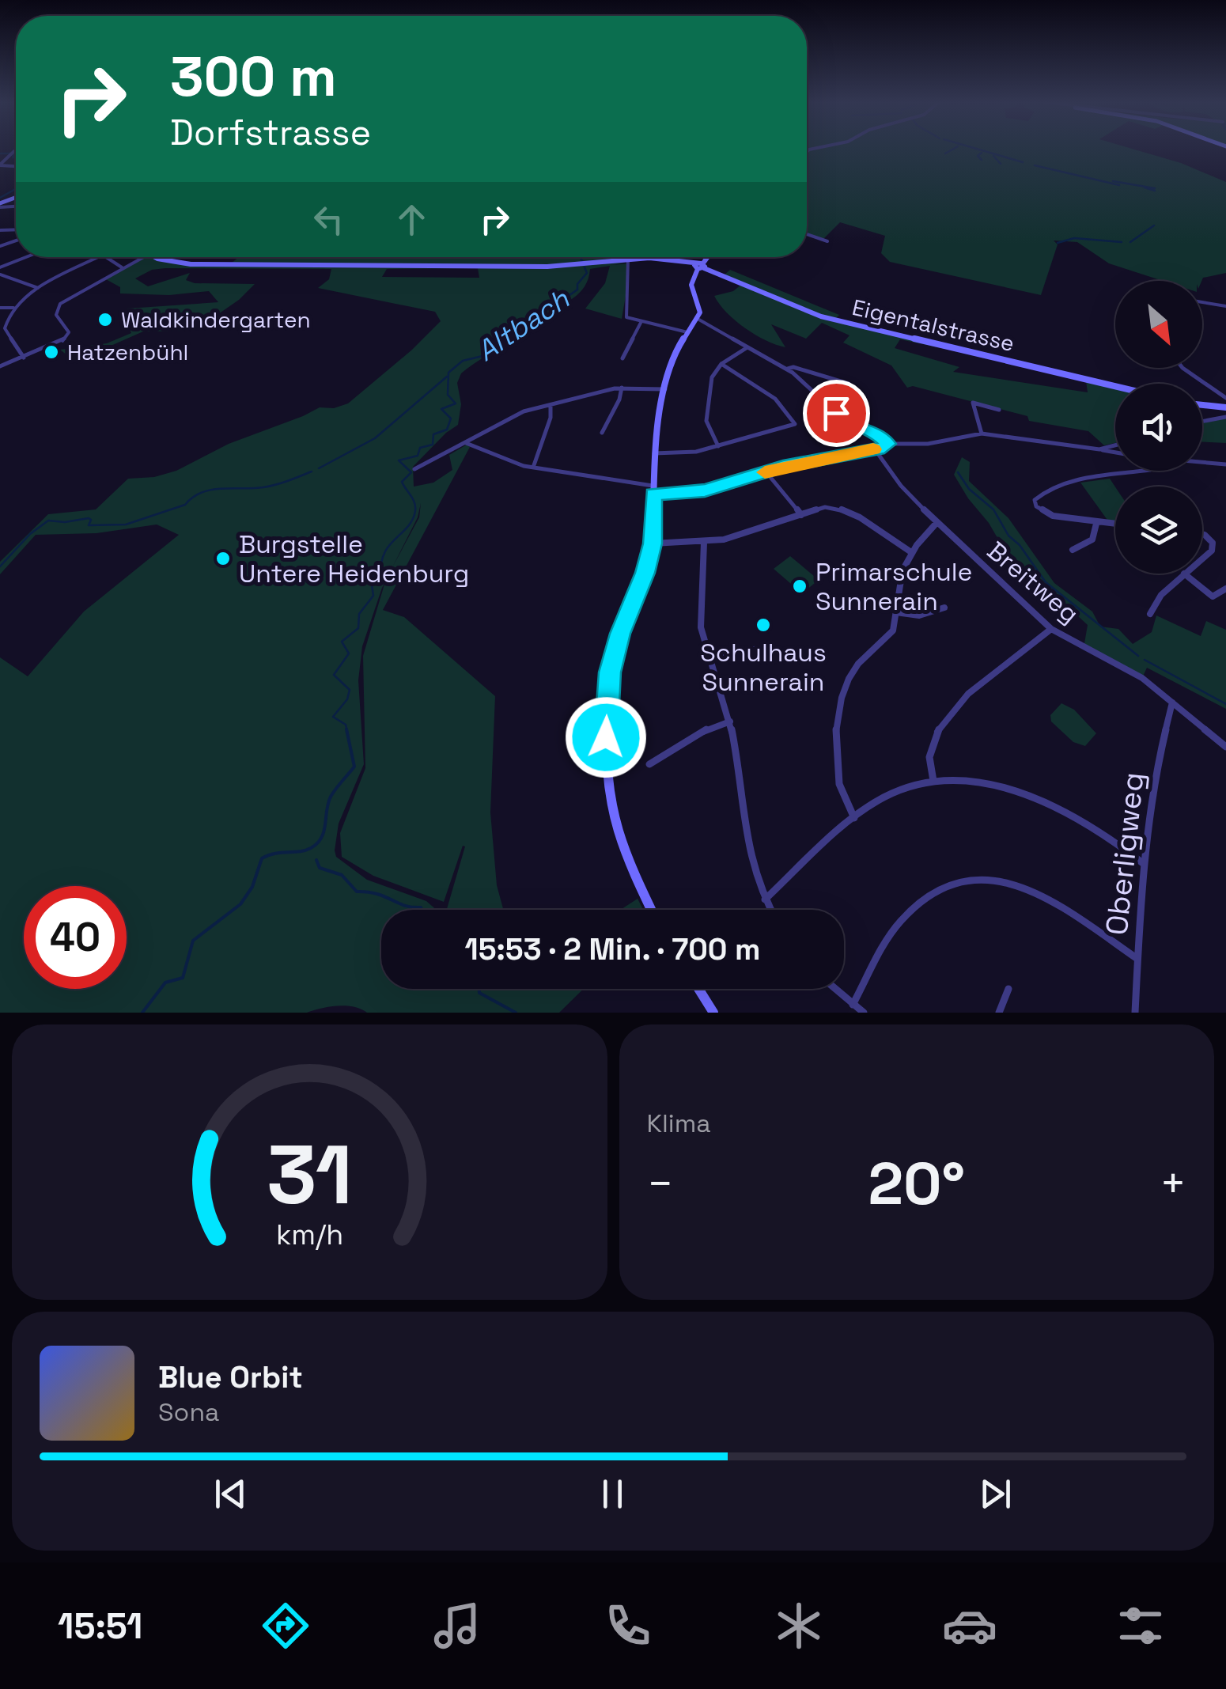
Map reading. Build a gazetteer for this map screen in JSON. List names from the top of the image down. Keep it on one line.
{"streets":{"street":["Eigentalstrasse","Breitweg","Oberligweg"]},"crossings":[["Breitweg","Oberligweg"]],"water":["Altbach"],"places":["Waldkindergarten","Hatzenbühl","Burgstelle Untere Heidenburg","Primarschule Sunnerain","Schulhaus Sunnerain"],"north":"bottom right","page":{"turn":["300 m","Dorfstrasse"],"limit":"40","trip":"15:53 · 2 Min. · 700 m","tile":"Klima","heat":["−","20°","+"],"song":["Blue Orbit","Sona"],"tabs":"15:51","gauge":["31","km/h"]}}
